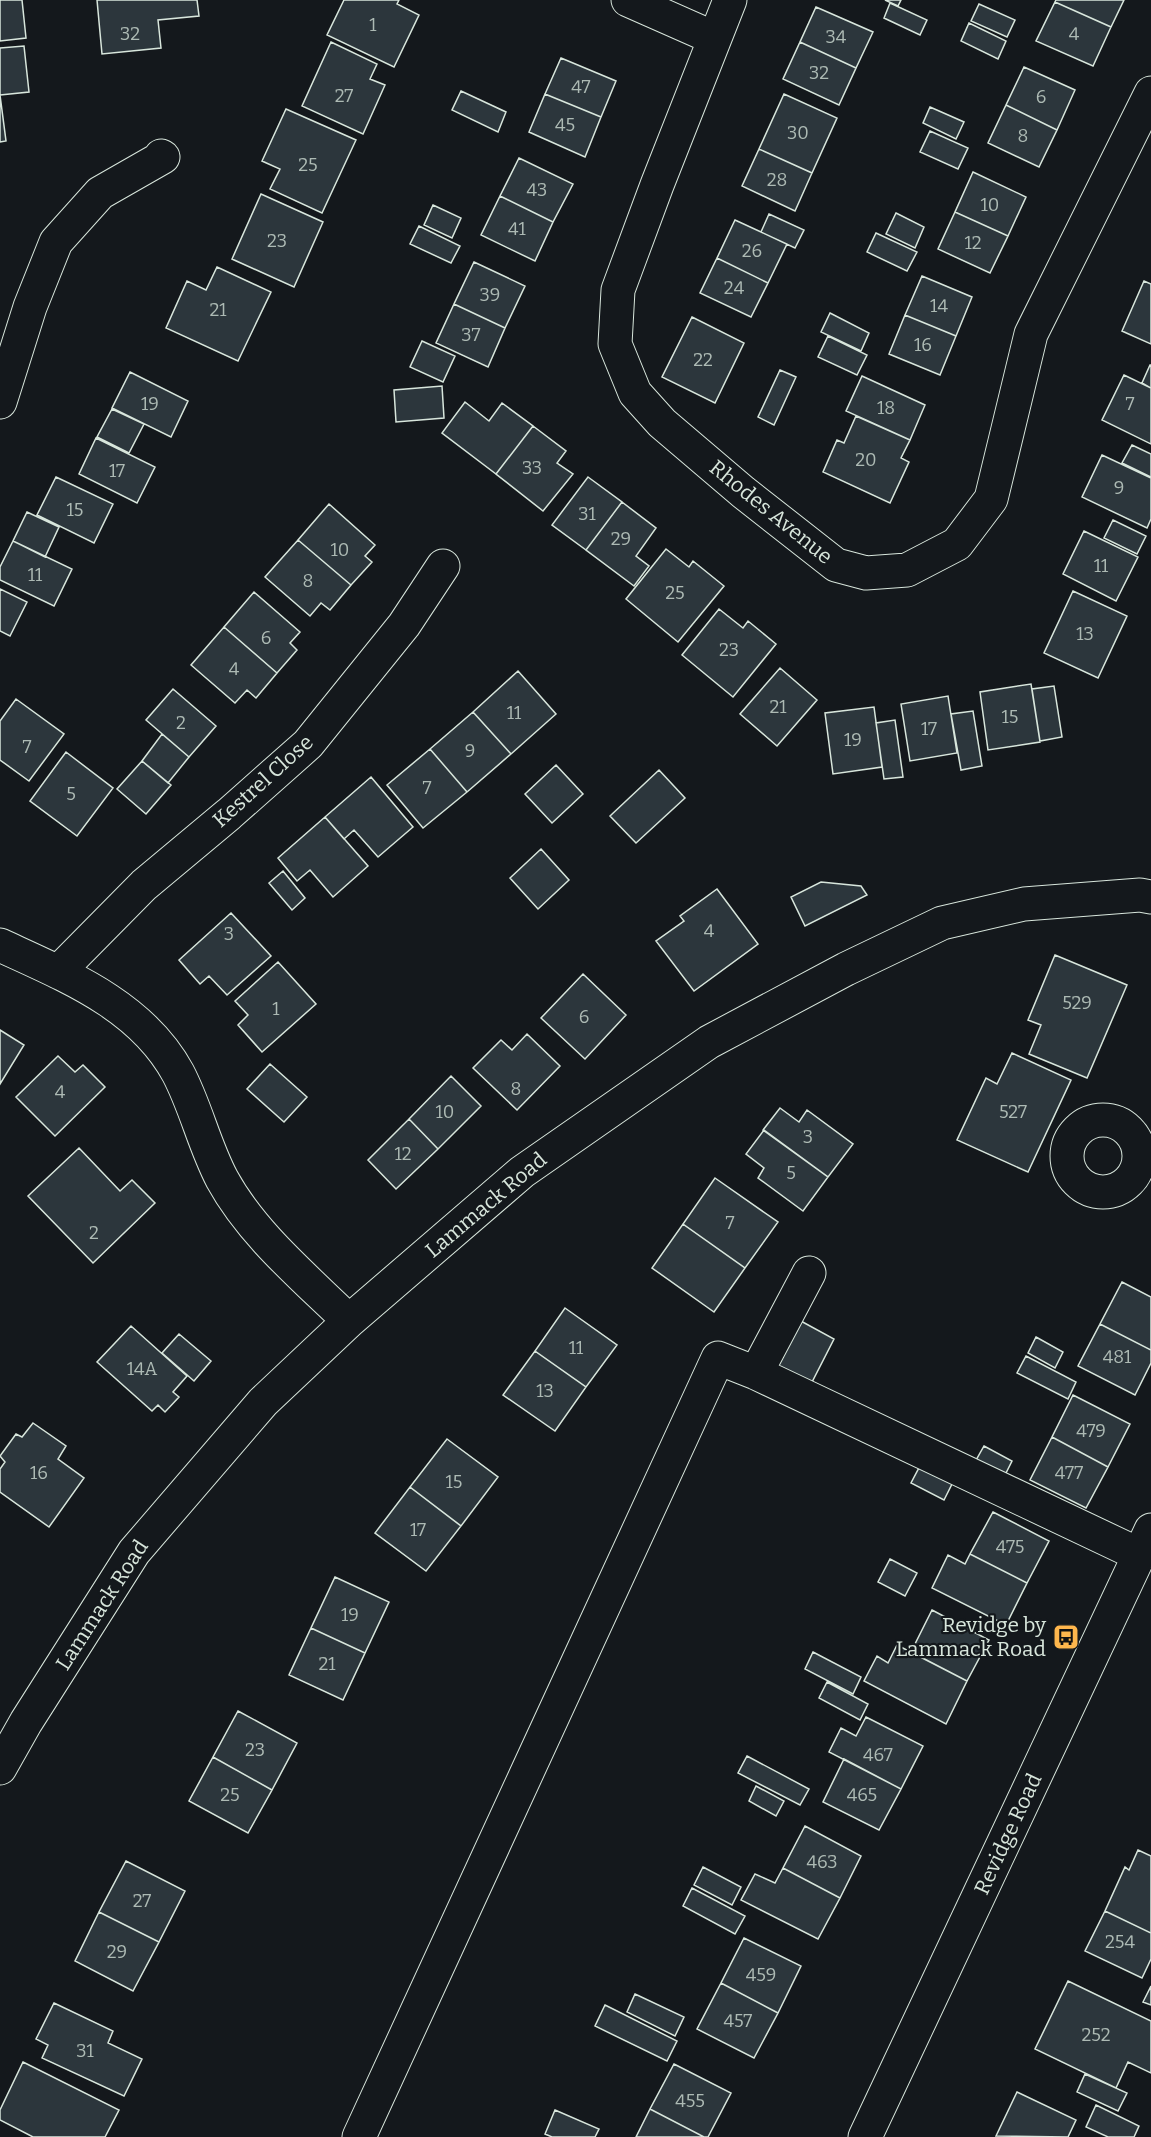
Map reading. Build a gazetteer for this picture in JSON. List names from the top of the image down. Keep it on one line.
{"streets":{"street":["Rhodes Avenue","Kestrel Close","Lammack Road","Revidge Road"]},"places":{"bus stop":["Revidge by Lammack Road"]},"house_numbers":["1","32","4","34","32","47","27","6","45","30","8","25","28","43","10","41","23","12","26","24","39","14","21","37","16","22","19","7","18","20","33","17","9","15","31","29","10","11","11","8","25","13","6","23","4","21","11","15","2","17","19","7","9","7","5","4","3","529","1","6","8","4","10","527","3","12","5","7","2","11","481","14A","13","479","16","477","15","17","475","19","21","23","467","25","465","463","27","254","29","459","457","252","31","455"]}
